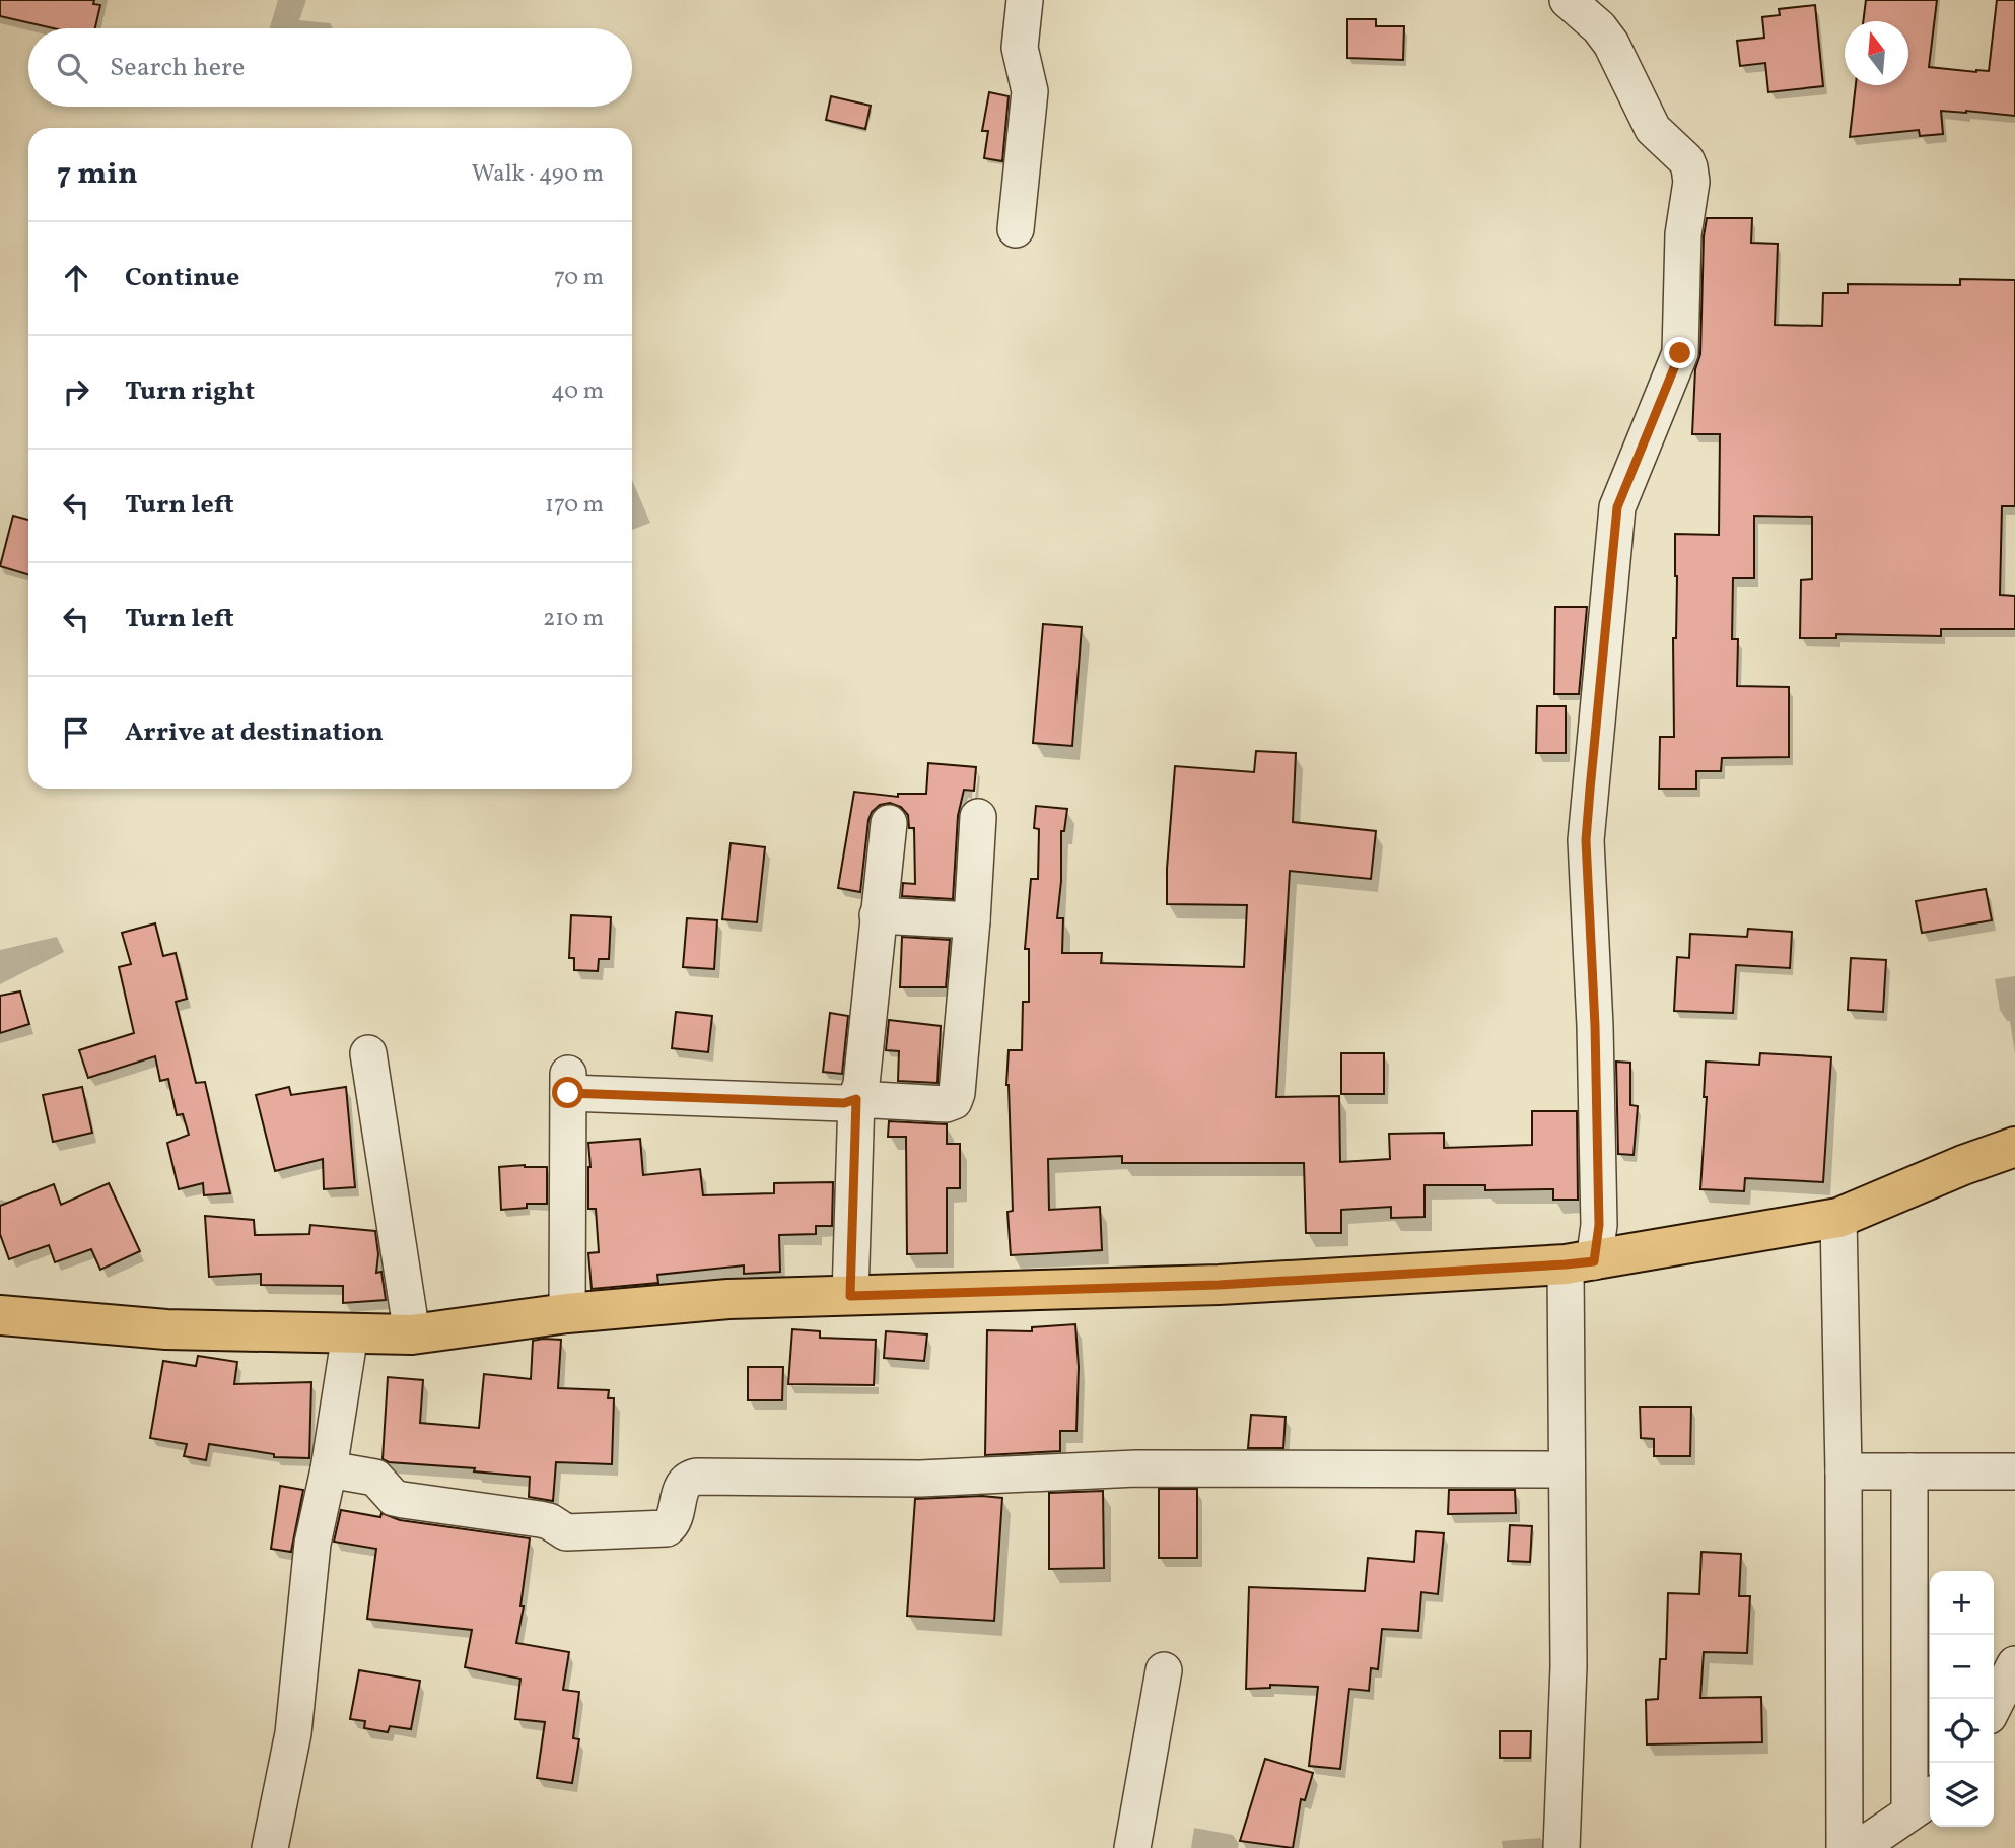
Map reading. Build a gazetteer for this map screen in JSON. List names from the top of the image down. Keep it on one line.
{"north":"top","page":{"search":"Search here","heading":["7 min","Walk · 490 m"],"list":[["Continue","70 m"],["Turn right","40 m"],["Turn left","170 m"],["Turn left","210 m"],"Arrive at destination"],"map_buttons":["+","−"]}}
